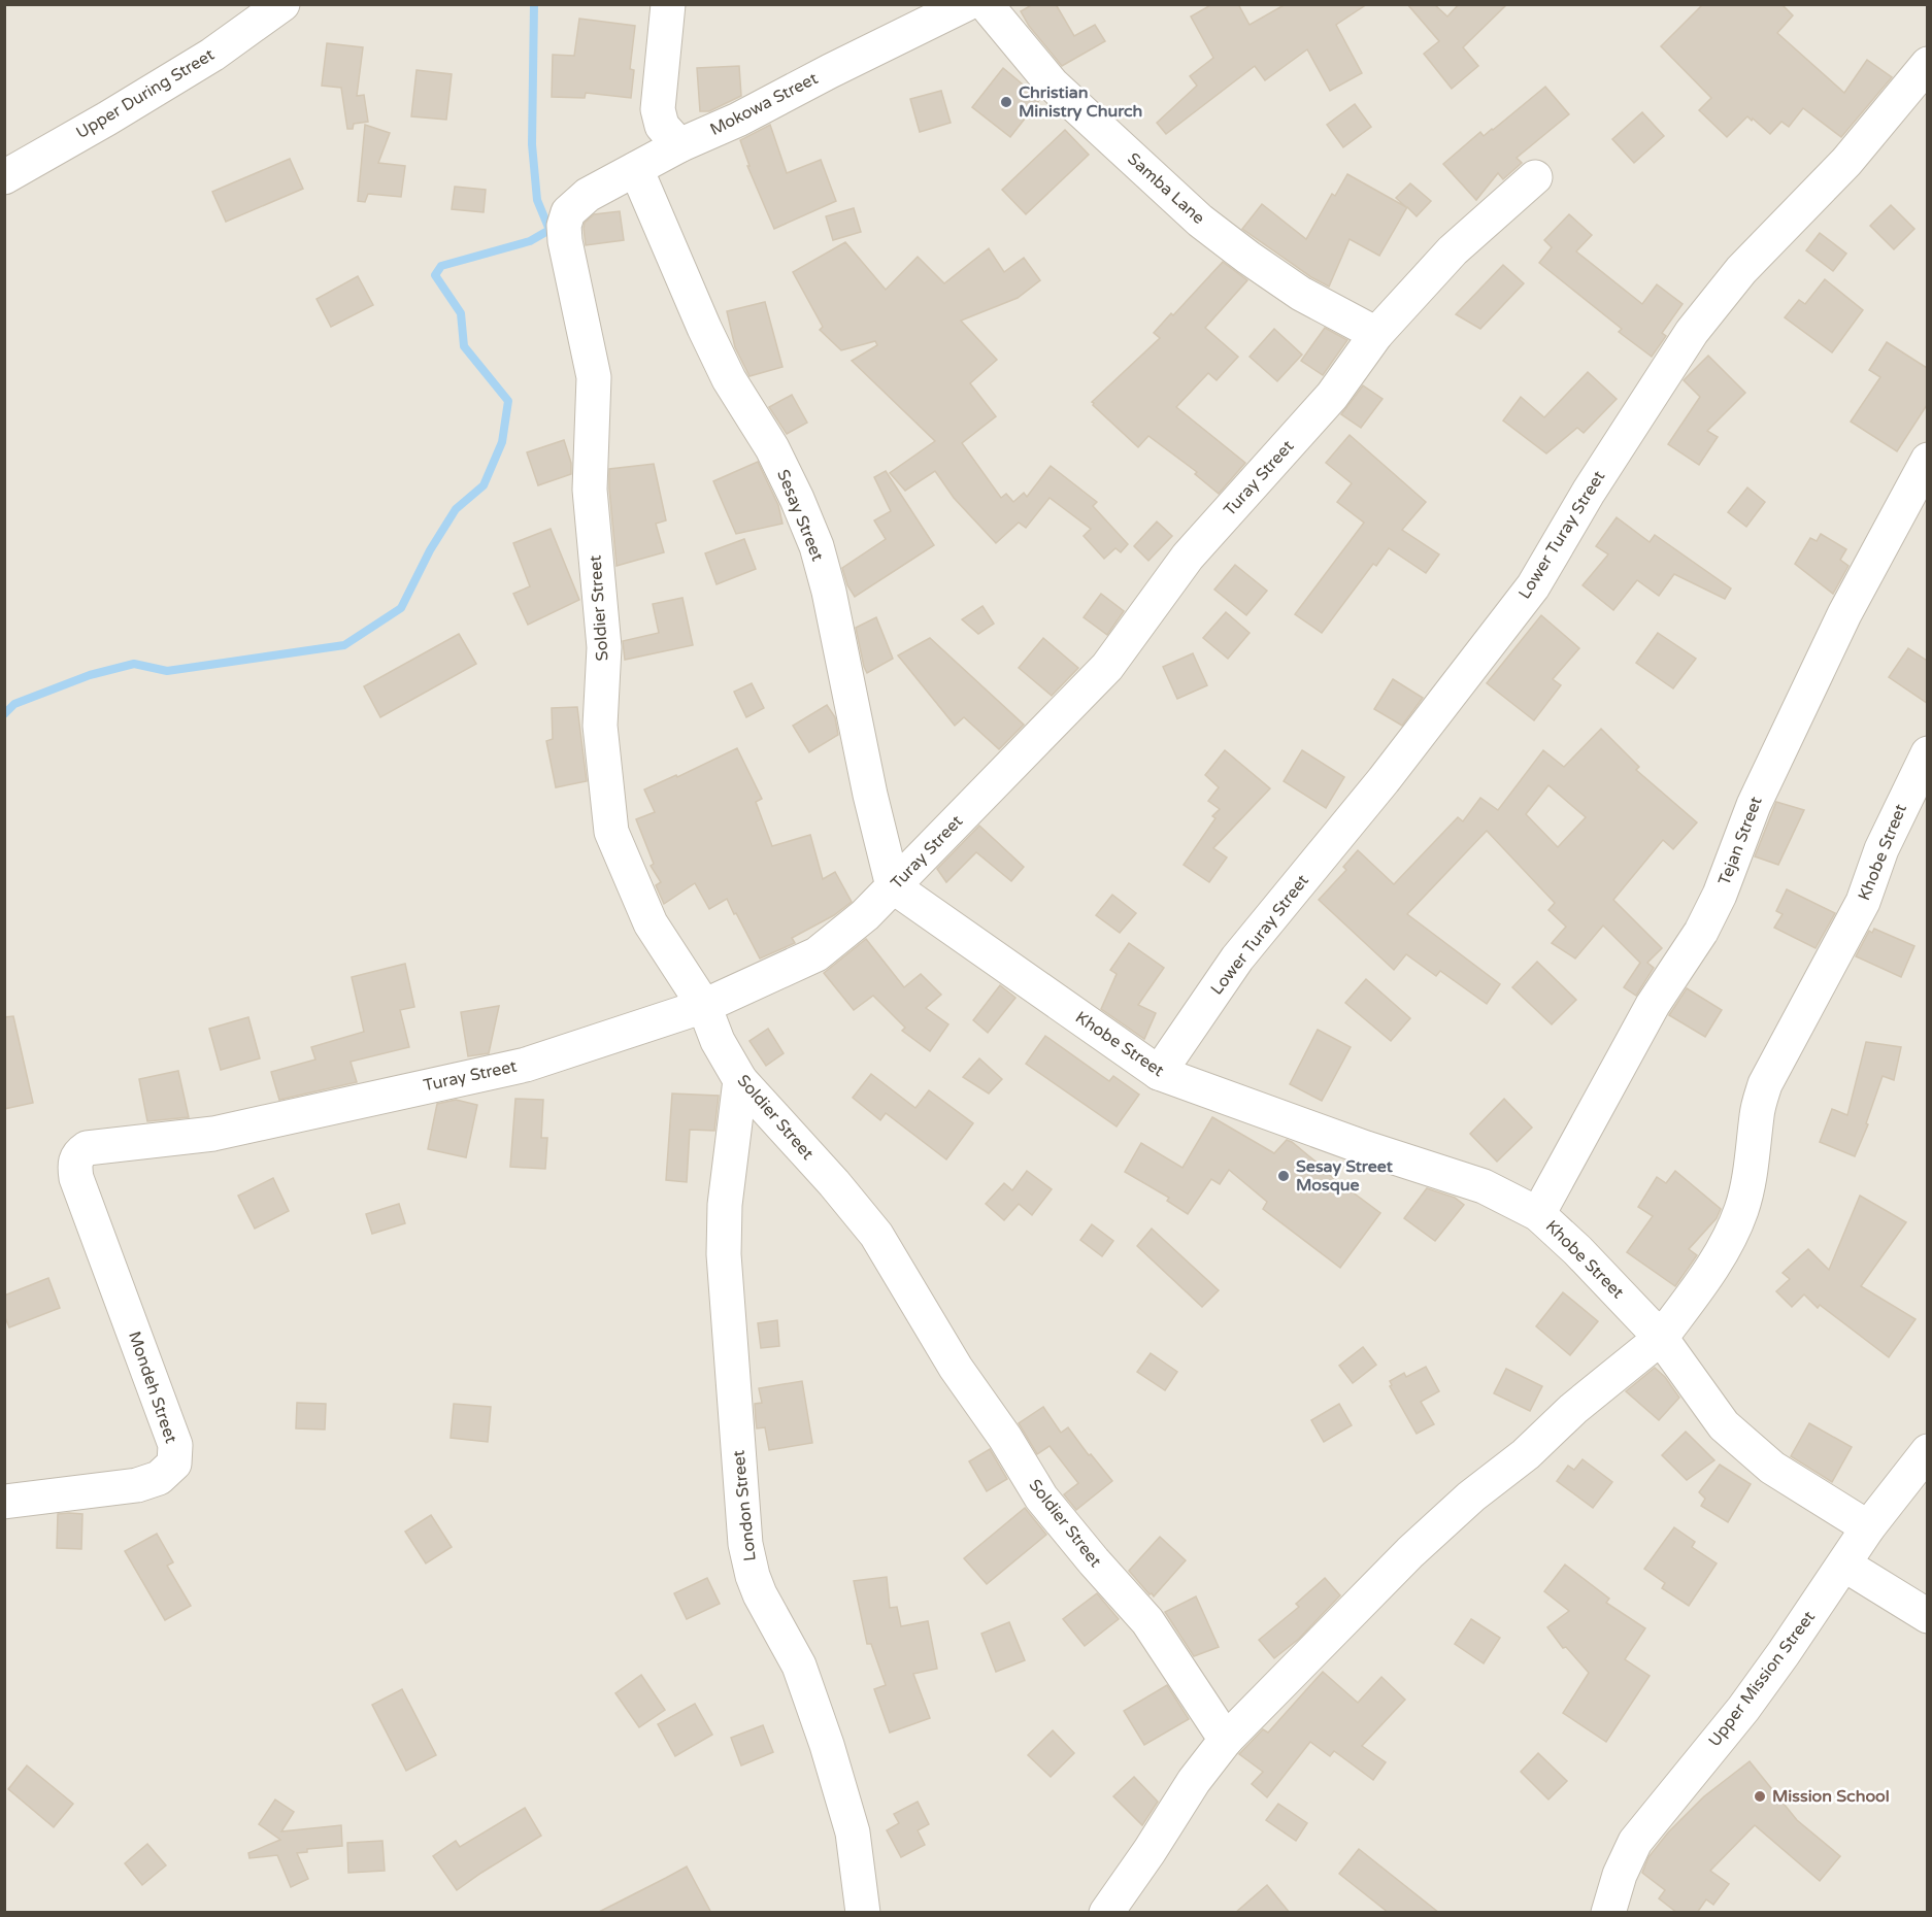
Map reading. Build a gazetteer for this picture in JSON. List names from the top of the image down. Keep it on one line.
{"streets":{"street":["Upper During Street","Mokowa Street","Samba Lane","Turay Street","Sesay Street","Lower Turay Street","Soldier Street","Tejan Street","Khobe Street","Mondeh Street","London Street","Upper Mission Street"]},"crossings":[["Mokowa Street","Sesay Street"],["Mokowa Street","Soldier Street"],["Samba Lane","Turay Street"],["Turay Street","Sesay Street"],["Turay Street","Soldier Street"],["Turay Street","Khobe Street"],["Turay Street","Mondeh Street"],["Sesay Street","Khobe Street"],["Lower Turay Street","Khobe Street"],["Soldier Street","London Street"],["Tejan Street","Khobe Street"]],"places":["Christian Ministry Church","Sesay Street Mosque","Mission School"]}
